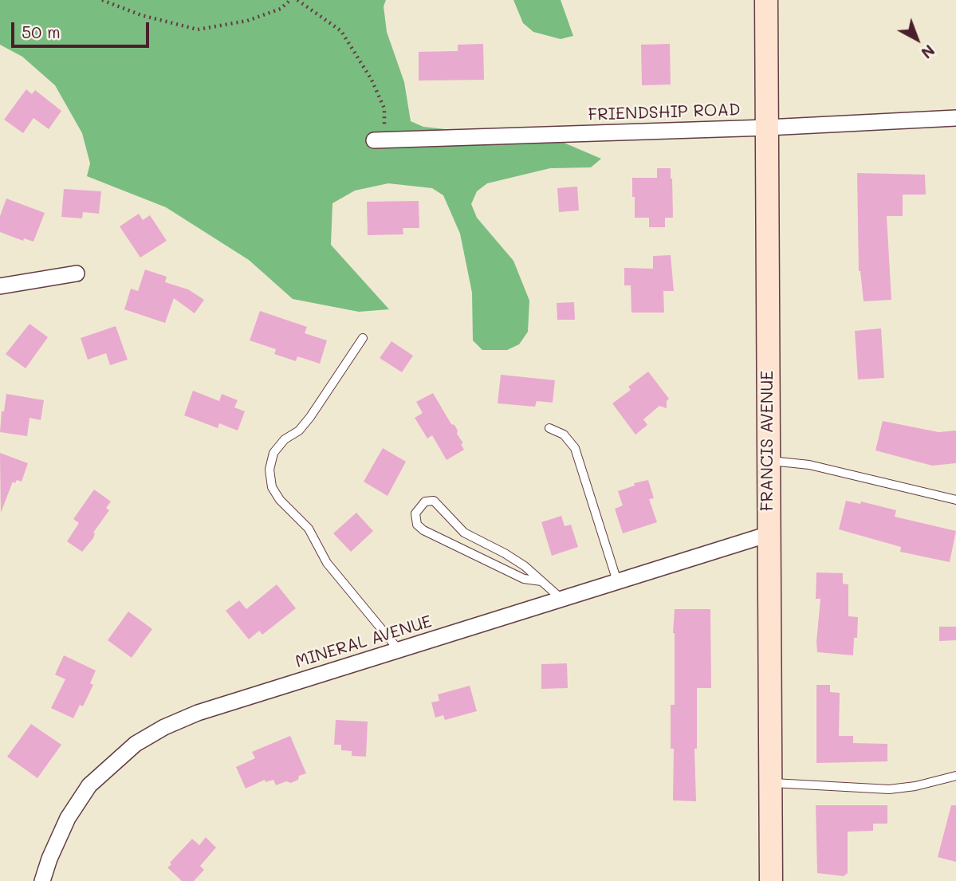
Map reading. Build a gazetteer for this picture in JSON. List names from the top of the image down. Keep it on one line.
{"streets":{"street":["FRIENDSHIP ROAD","FRANCIS AVENUE","MINERAL AVENUE"]},"crossings":[["FRIENDSHIP ROAD","FRANCIS AVENUE"],["FRANCIS AVENUE","MINERAL AVENUE"]],"scale_bar":"50 m","north":"bottom right"}
